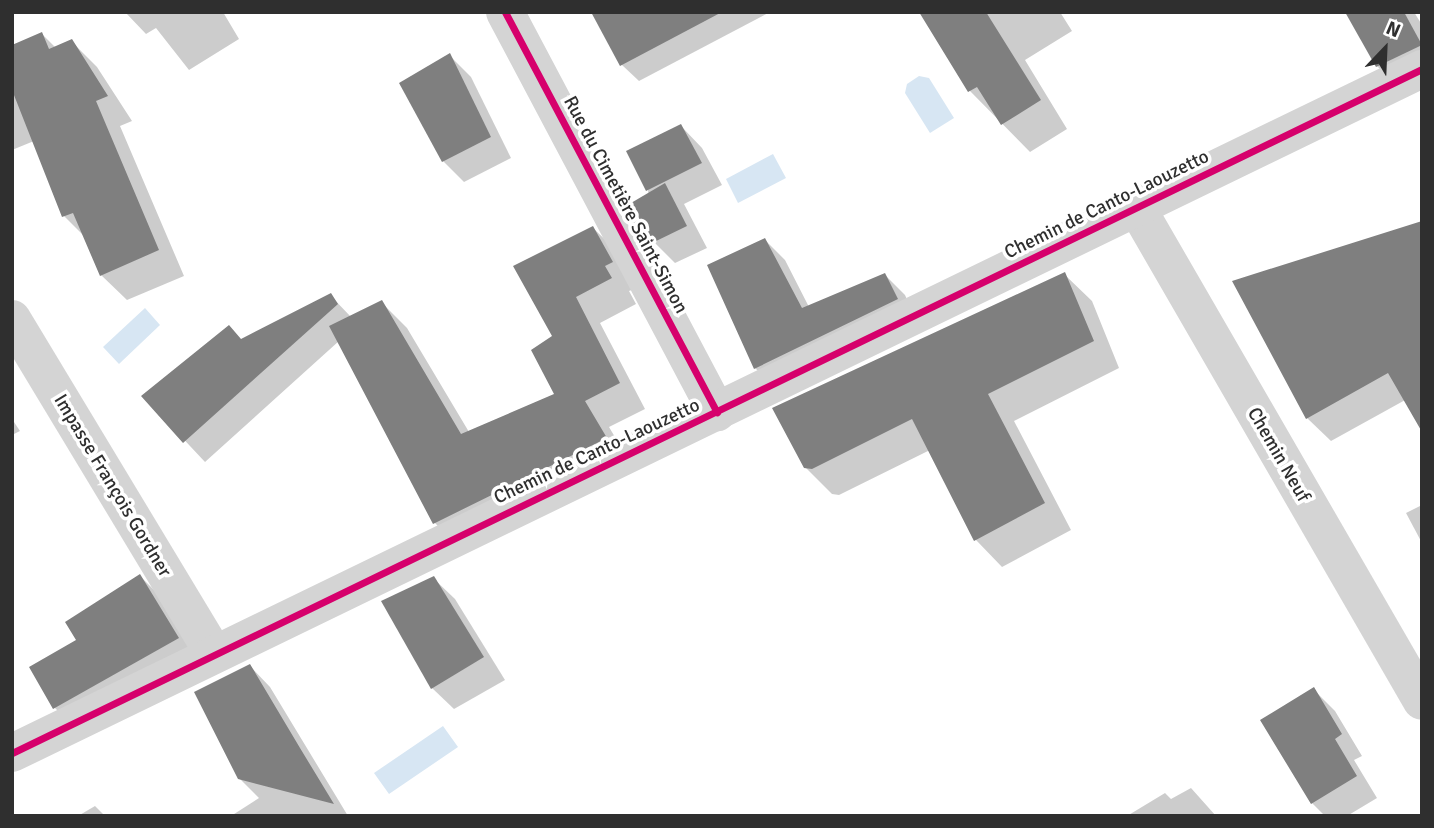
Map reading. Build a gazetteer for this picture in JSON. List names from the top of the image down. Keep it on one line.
{"streets":{"street":["Rue du Cimetière Saint-Simon","Chemin de Canto-Laouzetto","Chemin Neuf","Impasse François Gordner"]},"crossings":[["Rue du Cimetière Saint-Simon","Chemin de Canto-Laouzetto"],["Chemin de Canto-Laouzetto","Chemin Neuf"],["Chemin de Canto-Laouzetto","Impasse François Gordner"]],"north":"top right"}
